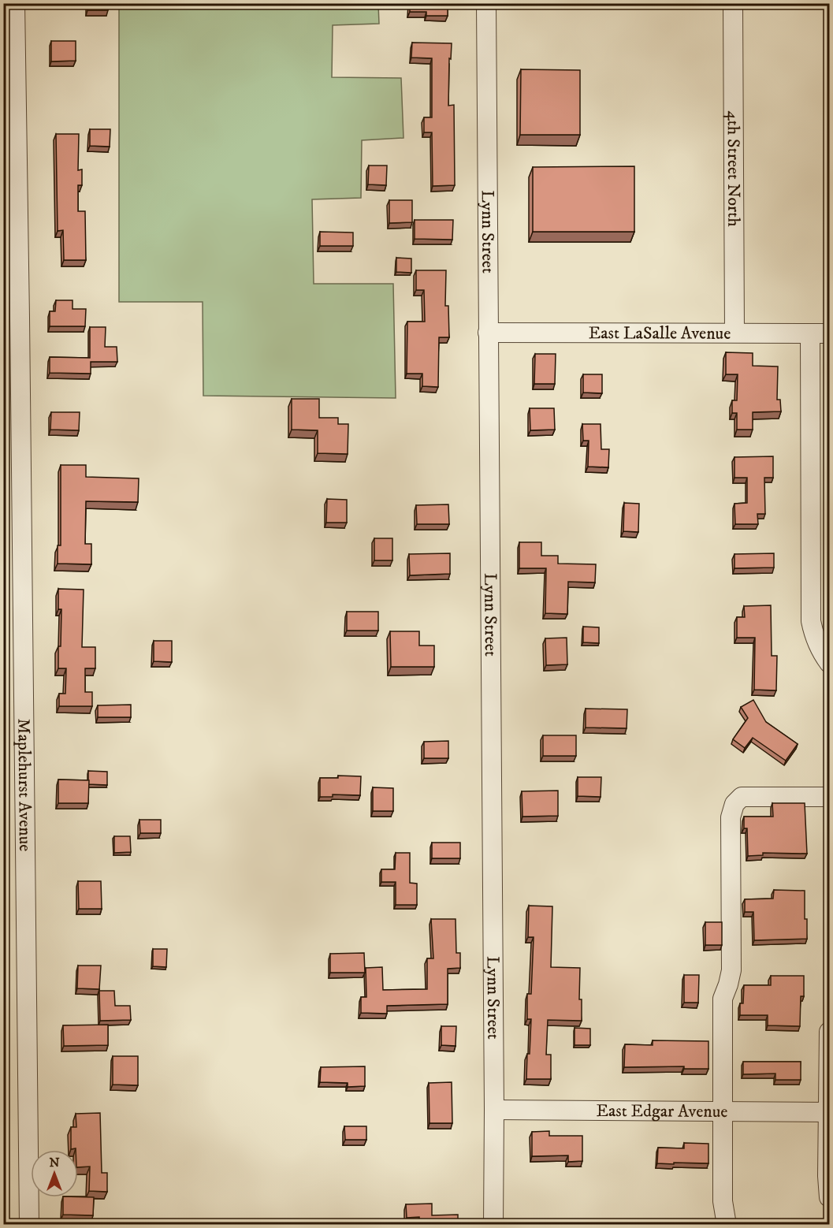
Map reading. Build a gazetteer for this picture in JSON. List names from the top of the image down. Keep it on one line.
{"streets":{"street":["4th Street North","Lynn Street","East LaSalle Avenue","Maplehurst Avenue","East Edgar Avenue"]},"crossings":[["4th Street North","East LaSalle Avenue"],["Lynn Street","East LaSalle Avenue"],["Lynn Street","East Edgar Avenue"]],"north":"top"}
